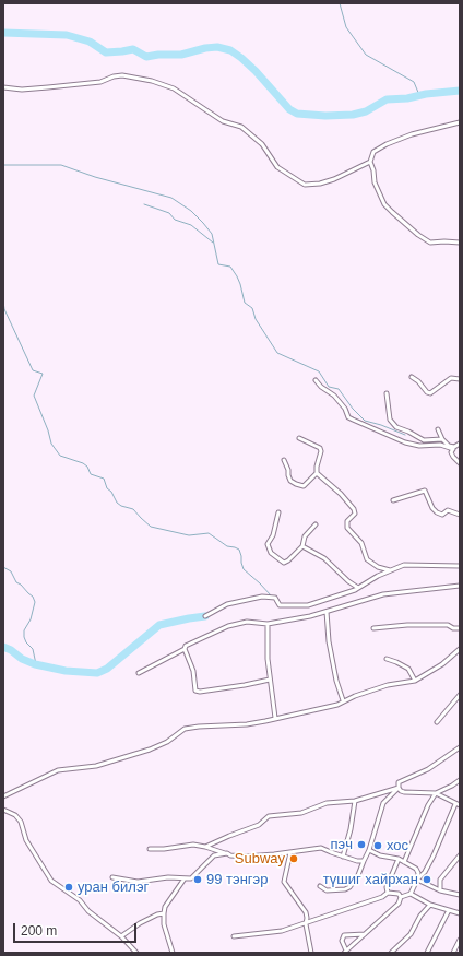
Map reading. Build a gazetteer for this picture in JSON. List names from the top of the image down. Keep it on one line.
{"places":["пэч","хос","Subway","99 тэнгэр","түшиг хайрхан","уран билэг"],"scale_bar":"200 m"}
